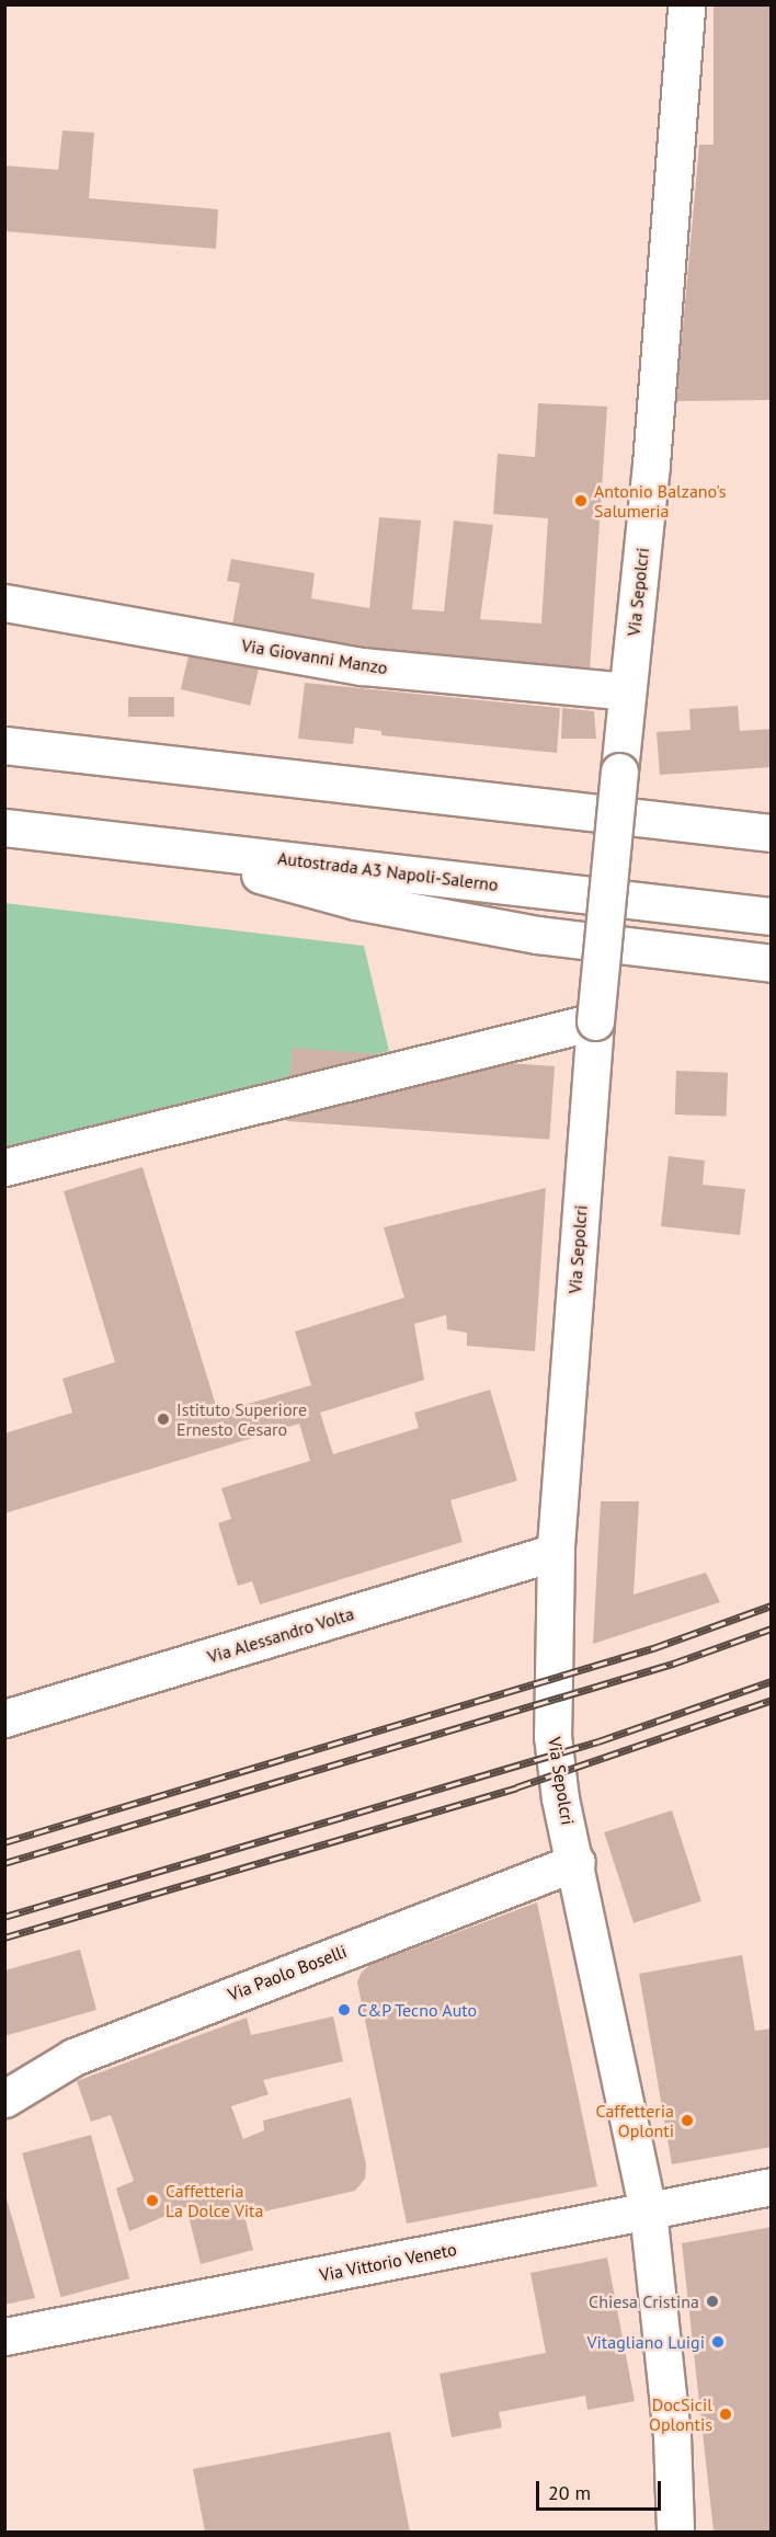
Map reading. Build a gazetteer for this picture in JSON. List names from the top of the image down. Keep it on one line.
{"streets":{"main road":["Via Sepolcri","Via Giovanni Manzo","Autostrada A3 Napoli-Salerno","Via Alessandro Volta","Via Paolo Boselli","Via Vittorio Veneto"]},"crossings":[["Via Sepolcri","Via Giovanni Manzo"],["Via Sepolcri","Via Alessandro Volta"],["Via Sepolcri","Via Paolo Boselli"],["Via Sepolcri","Via Vittorio Veneto"]],"places":["Antonio Balzano's Salumeria","Istituto Superiore Ernesto Cesaro","C&P Tecno Auto","Caffetteria Oplonti","Caffetteria La Dolce Vita","Chiesa Cristina","Vitagliano Luigi","DocSicil Oplontis"],"scale_bar":"20 m"}
